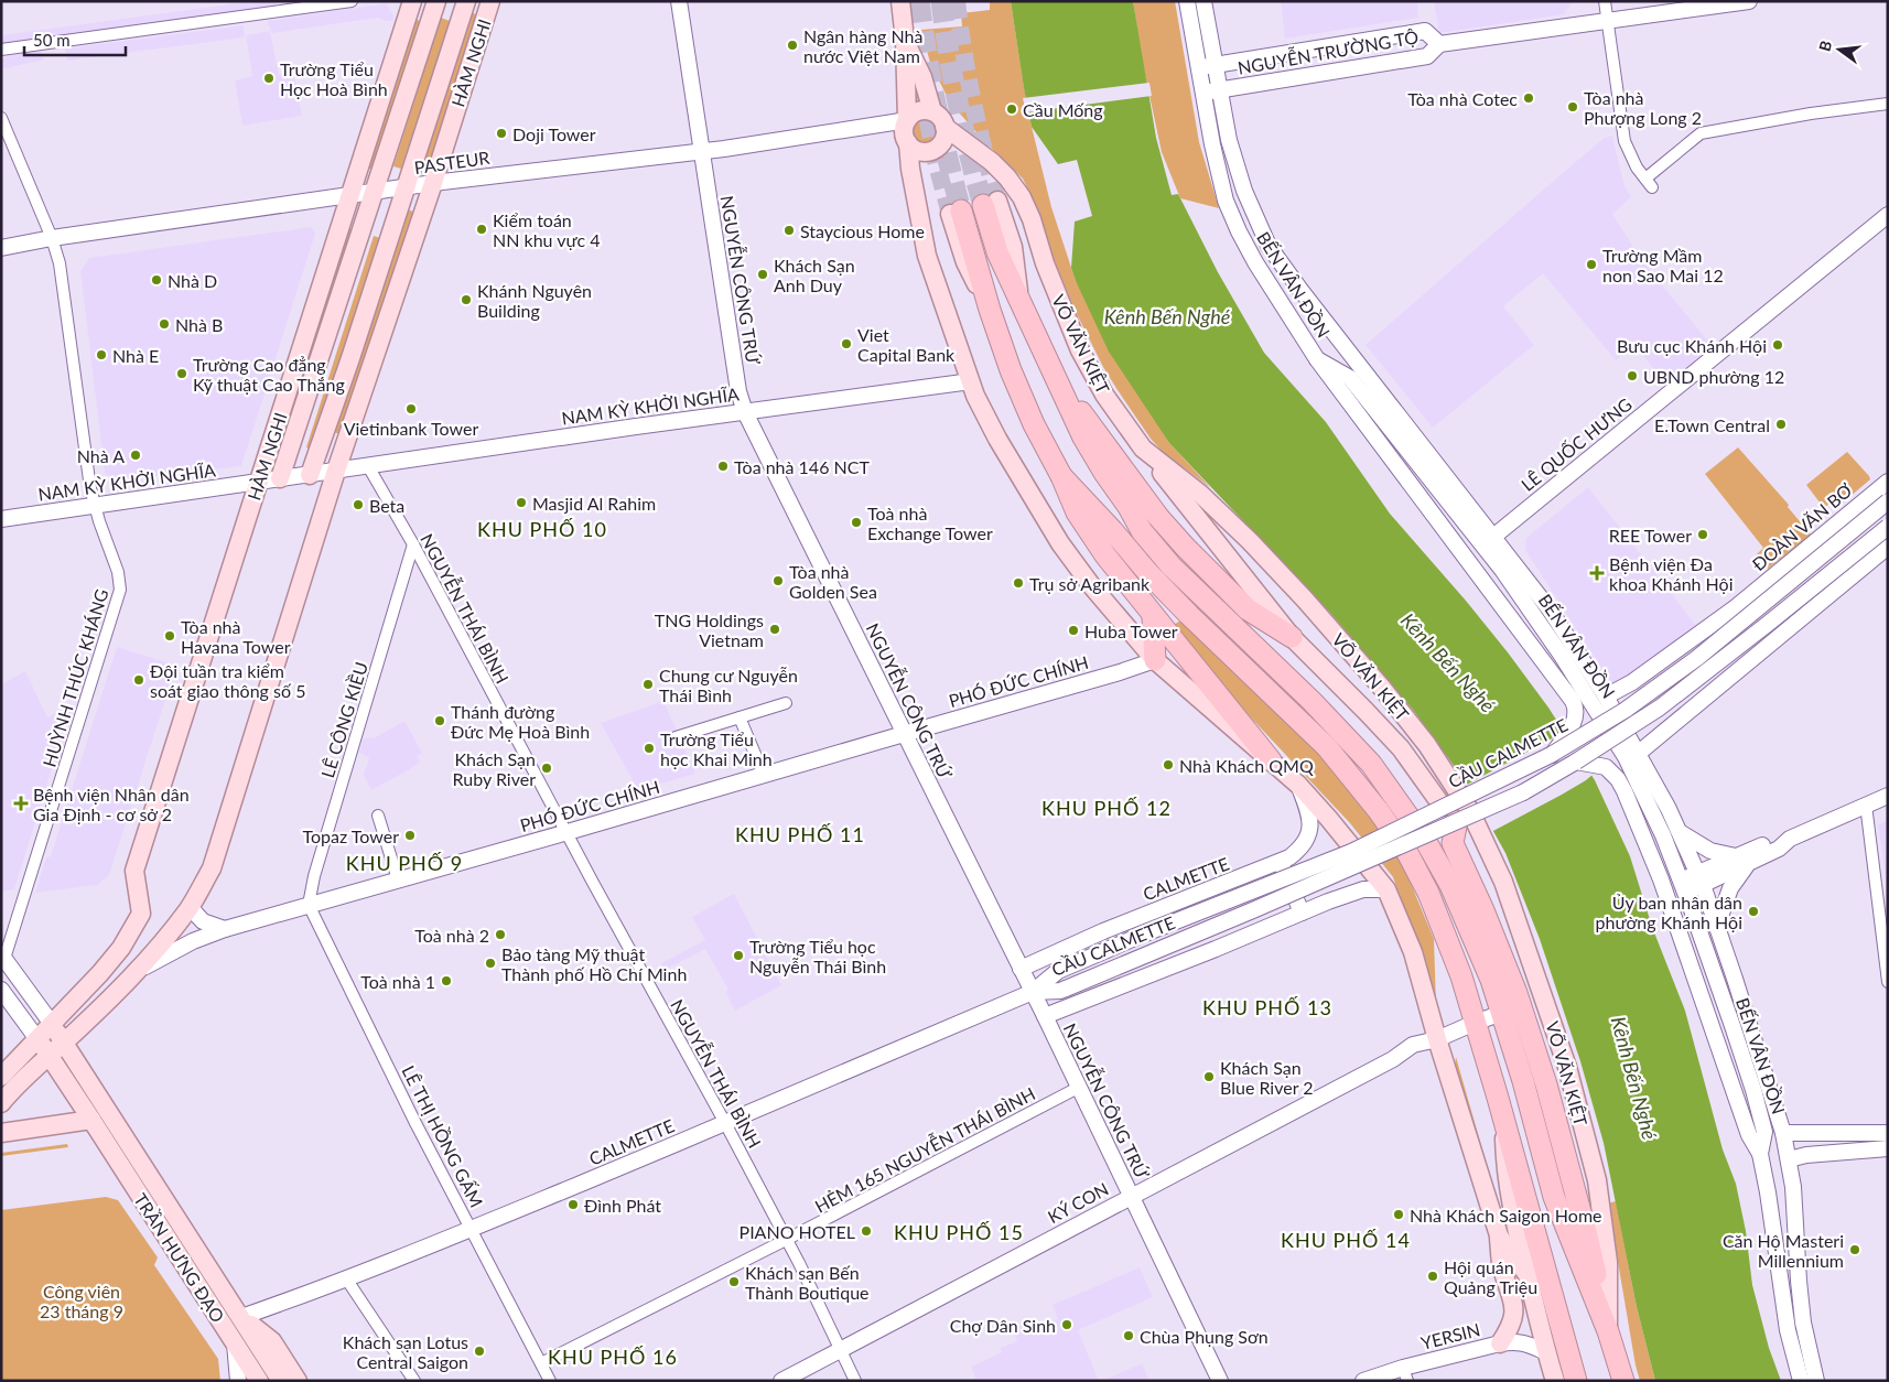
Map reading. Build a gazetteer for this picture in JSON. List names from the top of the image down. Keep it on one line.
{"streets":{"highway":["VÕ VĂN KIỆT"],"main road":["NGUYỄN TRƯỜNG TỘ","HÀM NGHI","PASTEUR","NGUYỄN CÔNG TRỨ","BẾN VÂN ĐỒN","NAM KỲ KHỞI NGHĨA","LÊ QUỐC HƯNG","ĐOÀN VĂN BƠ","PHÓ ĐỨC CHÍNH","CẦU CALMETTE","CALMETTE","KÝ CON","TRẦN HƯNG ĐẠO","YERSIN"],"street":["NGUYỄN THÁI BÌNH","HUỲNH THÚC KHÁNG","LÊ CÔNG KIỀU","LÊ THỊ HỒNG GẤM","HẺM 165 NGUYỄN THÁI BÌNH"]},"crossings":[["NGUYỄN TRƯỜNG TỘ","BẾN VÂN ĐỒN"],["HÀM NGHI","PASTEUR"],["HÀM NGHI","NAM KỲ KHỞI NGHĨA"],["HÀM NGHI","PHÓ ĐỨC CHÍNH"],["HÀM NGHI","TRẦN HƯNG ĐẠO"],["PASTEUR","NGUYỄN CÔNG TRỨ"],["PASTEUR","VÕ VĂN KIỆT"],["PASTEUR","HUỲNH THÚC KHÁNG"],["NGUYỄN CÔNG TRỨ","NAM KỲ KHỞI NGHĨA"],["NGUYỄN CÔNG TRỨ","PHÓ ĐỨC CHÍNH"],["NGUYỄN CÔNG TRỨ","CẦU CALMETTE"],["NGUYỄN CÔNG TRỨ","CALMETTE"],["NGUYỄN CÔNG TRỨ","HẺM 165 NGUYỄN THÁI BÌNH"],["NGUYỄN CÔNG TRỨ","KÝ CON"],["BẾN VÂN ĐỒN","LÊ QUỐC HƯNG"],["BẾN VÂN ĐỒN","ĐOÀN VĂN BƠ"],["VÕ VĂN KIỆT","KÝ CON"],["NAM KỲ KHỞI NGHĨA","NGUYỄN THÁI BÌNH"],["NAM KỲ KHỞI NGHĨA","HUỲNH THÚC KHÁNG"],["NGUYỄN THÁI BÌNH","PHÓ ĐỨC CHÍNH"],["NGUYỄN THÁI BÌNH","LÊ CÔNG KIỀU"],["NGUYỄN THÁI BÌNH","CALMETTE"],["NGUYỄN THÁI BÌNH","HẺM 165 NGUYỄN THÁI BÌNH"],["NGUYỄN THÁI BÌNH","KÝ CON"],["PHÓ ĐỨC CHÍNH","LÊ CÔNG KIỀU"],["PHÓ ĐỨC CHÍNH","LÊ THỊ HỒNG GẤM"],["LÊ CÔNG KIỀU","LÊ THỊ HỒNG GẤM"],["CẦU CALMETTE","CALMETTE"],["CALMETTE","LÊ THỊ HỒNG GẤM"],["CALMETTE","TRẦN HƯNG ĐẠO"],["LÊ THỊ HỒNG GẤM","HẺM 165 NGUYỄN THÁI BÌNH"]],"districts":["KHU PHỐ 10","KHU PHỐ 12","KHU PHỐ 11","KHU PHỐ 9","KHU PHỐ 13","KHU PHỐ 15","KHU PHỐ 14","KHU PHỐ 16"],"water":["Kênh Bến Nghé"],"parks":["Công viên 23 tháng 9"],"places":{"other":["Ngân hàng Nhà nước Việt Nam","Trường Tiểu Học Hoà Bình","Tòa nhà Cotec","Tòa nhà Phượng Long 2","Cầu Mống","Doji Tower","Kiểm toán NN khu vực 4","Staycious Home","Trường Mầm non Sao Mai 12","Khách Sạn Anh Duy","Nhà D","Khánh Nguyên Building","Nhà B","Viet Capital Bank","Bưu cục Khánh Hội","Nhà E","Trường Cao đẳng Kỹ thuật Cao Thắng","UBND phường 12","Vietinbank Tower","E.Town Central","Nhà A","Tòa nhà 146 NCT","Masjid Al Rahim","Beta","Toà nhà Exchange Tower","REE Tower","Tòa nhà Golden Sea","Trụ sở Agribank","TNG Holdings Vietnam","Huba Tower","Tòa nhà Havana Tower","Đội tuần tra kiểm soát giao thông số 5","Chung cư Nguyễn Thái Bình","Thánh đường Đức Mẹ Hoà Bình","Trường Tiểu học Khai Minh","Nhà Khách QMQ","Khách Sạn Ruby River","Topaz Tower","Ủy ban nhân dân phường Khánh Hội","Toà nhà 2","Trường Tiểu học Nguyễn Thái Bình","Bảo tàng Mỹ thuật Thành phố Hồ Chí Minh","Toà nhà 1","Khách Sạn Blue River 2","Đình Phát","Nhà Khách Saigon Home","PIANO HOTEL","Căn Hộ Masteri Millennium","Hội quán Quảng Triệu","Khách sạn Bến Thành Boutique","Chợ Dân Sinh","Chùa Phụng Sơn","Khách sạn Lotus Central Saigon"],"health":["Bệnh viện Đa khoa Khánh Hội","Bệnh viện Nhân dân Gia Định - cơ sở 2"]},"scale_bar":"50 m","north":"left"}
